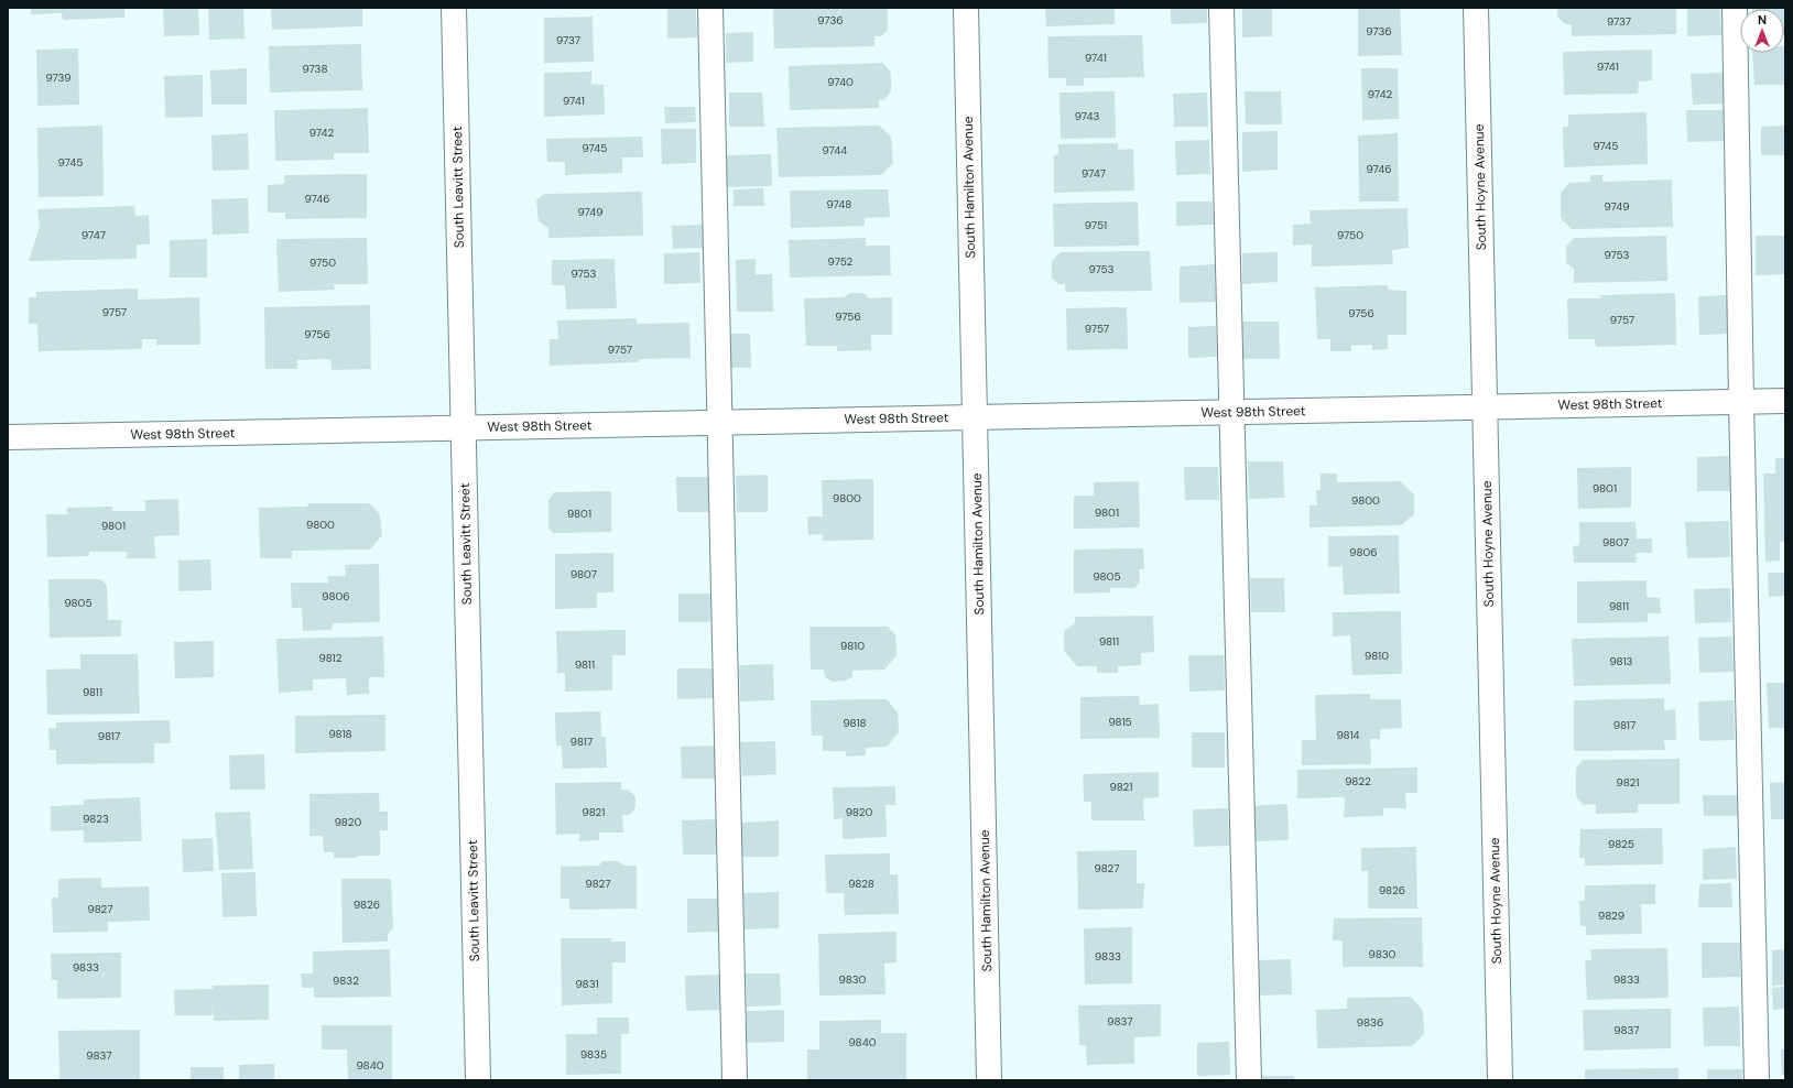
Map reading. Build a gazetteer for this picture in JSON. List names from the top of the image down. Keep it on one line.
{"streets":{"street":["South Leavitt Street","South Hamilton Avenue","South Hoyne Avenue","West 98th Street"]},"crossings":[["South Leavitt Street","West 98th Street"],["South Hamilton Avenue","West 98th Street"],["South Hoyne Avenue","West 98th Street"]],"house_numbers":["9736","9737","9736","9737","9741","9741","9738","9739","9740","9742","9741","9743","9742","9745","9745","9744","9745","9746","9747","9746","9748","9749","9749","9751","9747","9750","9753","9752","9750","9753","9753","9757","9756","9756","9757","9757","9756","9757","9801","9800","9800","9801","9801","9800","9801","9807","9806","9807","9805","9806","9805","9811","9811","9810","9810","9812","9813","9811","9811","9815","9818","9817","9818","9814","9817","9817","9822","9821","9821","9821","9820","9823","9820","9825","9827","9827","9828","9826","9826","9827","9829","9830","9833","9833","9830","9833","9832","9831","9837","9836","9837","9840","9835","9837","9840"],"north":"top"}
